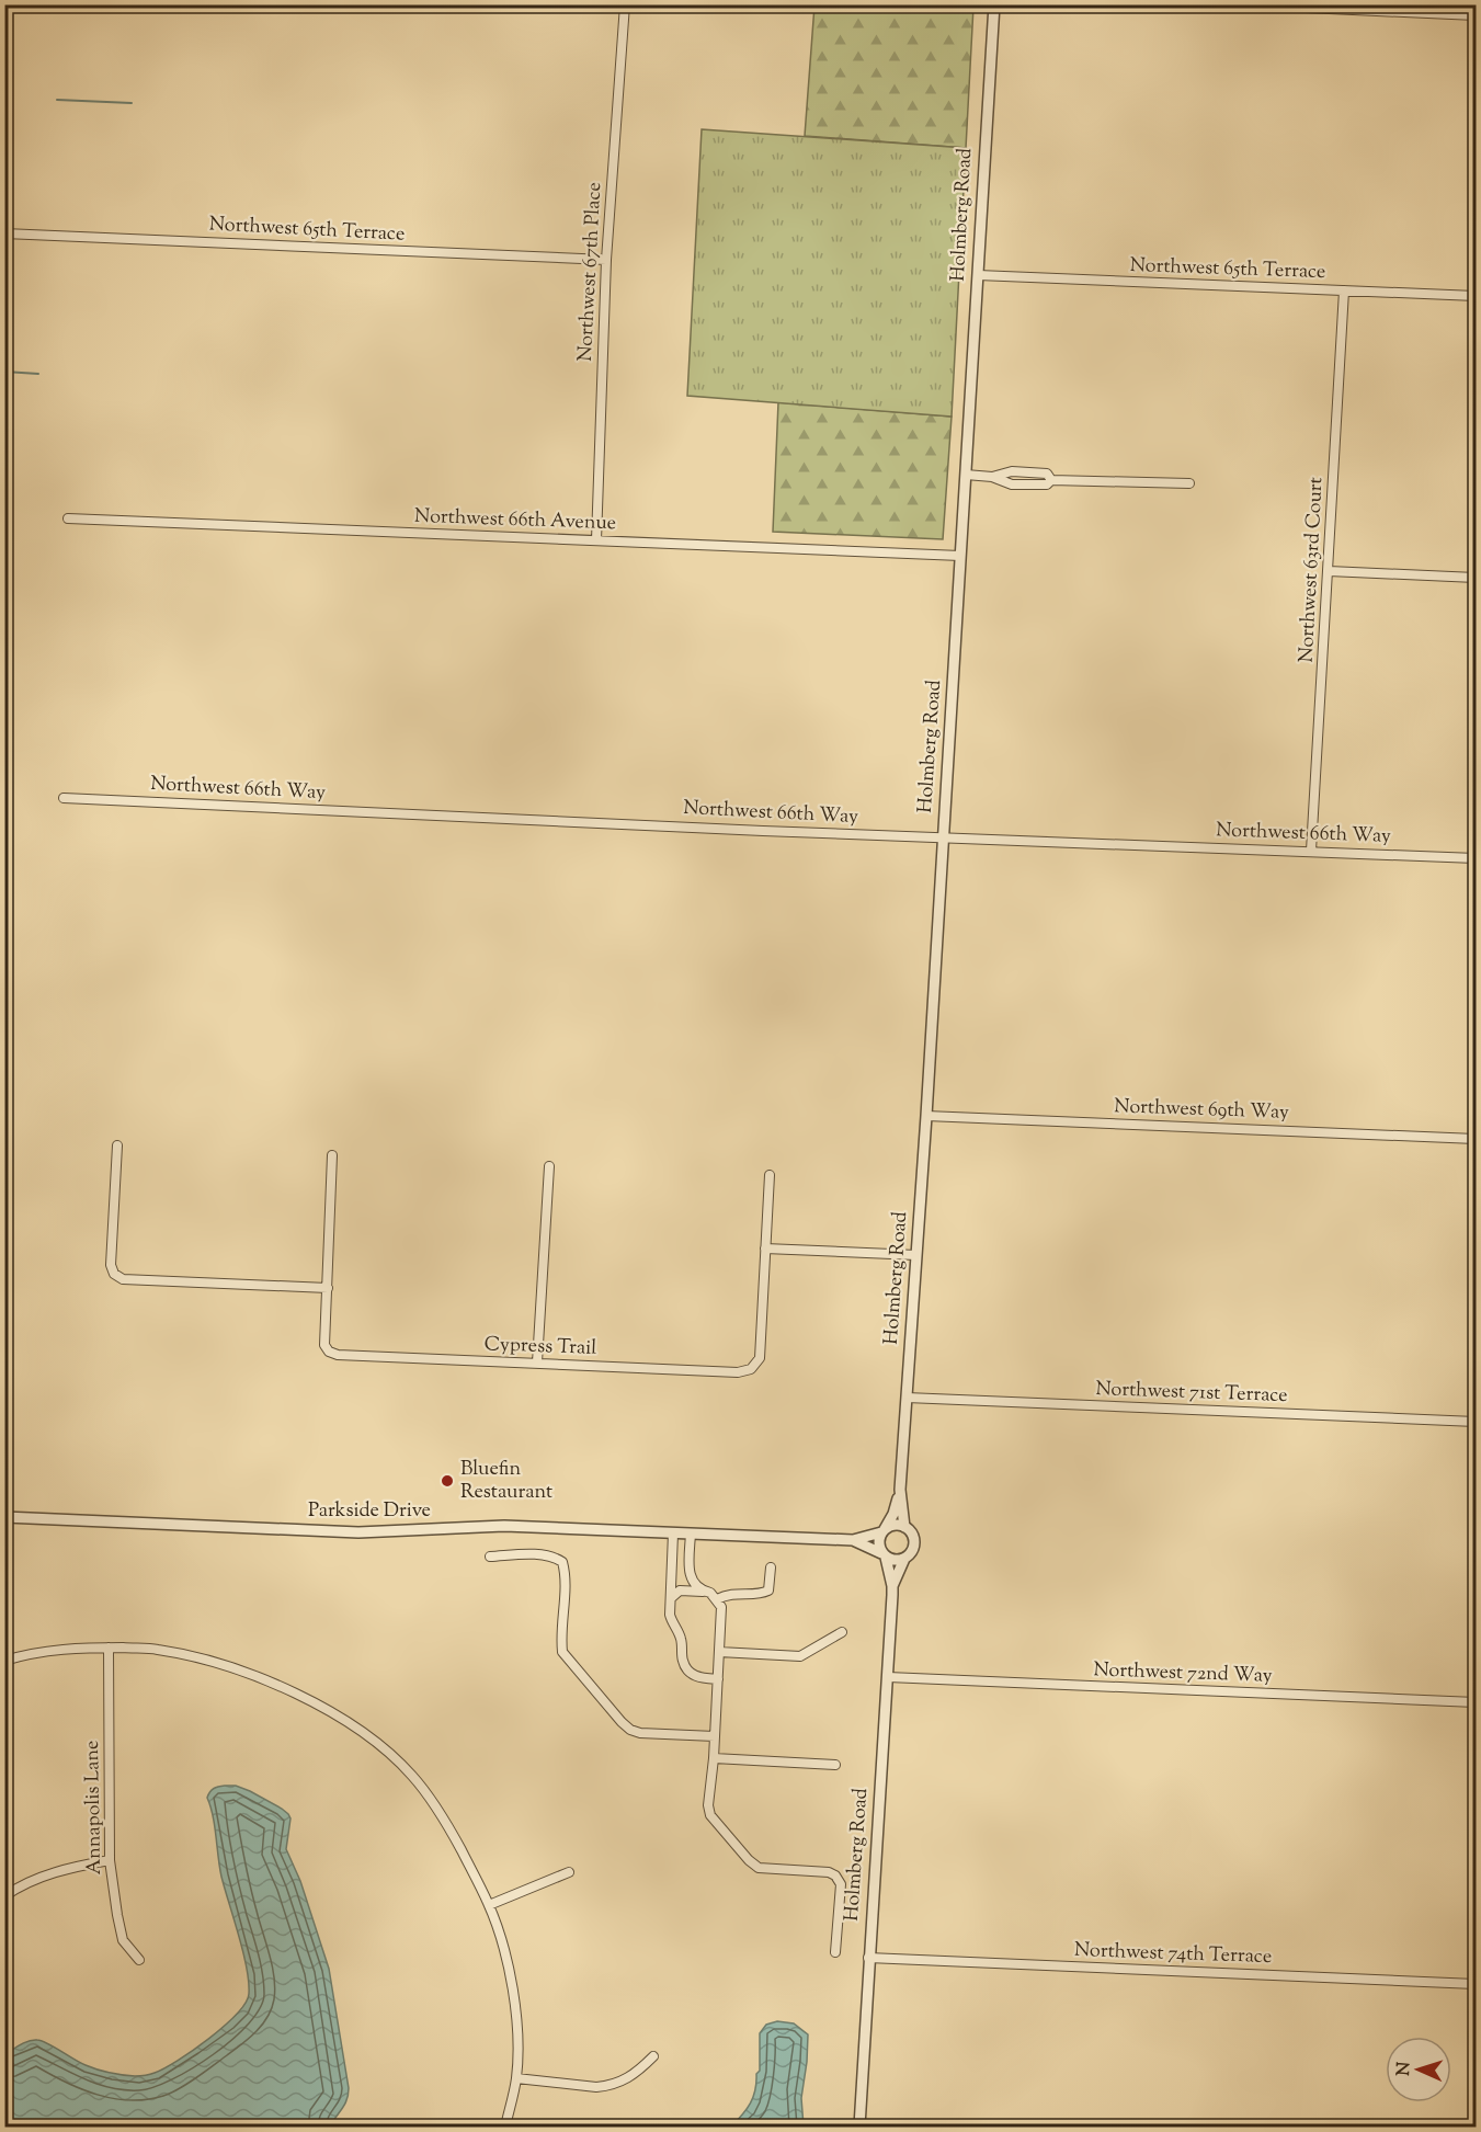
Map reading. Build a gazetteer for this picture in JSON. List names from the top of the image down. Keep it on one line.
{"streets":{"street":["Holmberg Road","Northwest 65th Terrace","Northwest 67th Place","Northwest 66th Avenue","Northwest 63rd Court","Northwest 66th Way","Northwest 69th Way","Cypress Trail","Northwest 71st Terrace","Parkside Drive","Northwest 72nd Way","Annapolis Lane","Northwest 74th Terrace"]},"crossings":[["Holmberg Road","Northwest 65th Terrace"],["Holmberg Road","Northwest 66th Avenue"],["Holmberg Road","Northwest 66th Way"],["Holmberg Road","Northwest 69th Way"],["Holmberg Road","Northwest 71st Terrace"],["Holmberg Road","Parkside Drive"],["Holmberg Road","Northwest 72nd Way"],["Holmberg Road","Northwest 74th Terrace"],["Northwest 65th Terrace","Northwest 67th Place"],["Northwest 65th Terrace","Northwest 63rd Court"],["Northwest 67th Place","Northwest 66th Avenue"],["Northwest 63rd Court","Northwest 66th Way"]],"places":["Bluefin Restaurant"],"north":"left"}
